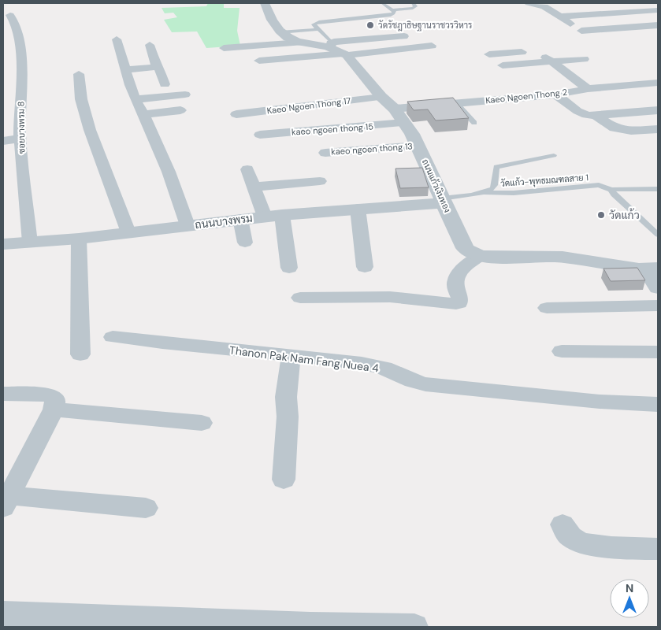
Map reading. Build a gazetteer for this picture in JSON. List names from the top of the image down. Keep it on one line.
{"streets":{"street":["Kaeo Ngoen Thong 2","Kaeo Ngoen Thong 17","ซอยบางพรม 8","kaeo ngoen thong 15","kaeo ngoen thong 13","ถนนแก้วเงินทอง","ถนนบางพรม","Thanon Pak Nam Fang Nuea 4"],"lane":["วัดแก้ว-พุทธมณฑลสาย 1"]},"crossings":[["Kaeo Ngoen Thong 2","ถนนแก้วเงินทอง"],["Kaeo Ngoen Thong 17","ถนนแก้วเงินทอง"],["ซอยบางพรม 8","ถนนบางพรม"],["kaeo ngoen thong 15","ถนนแก้วเงินทอง"],["kaeo ngoen thong 13","ถนนแก้วเงินทอง"],["วัดแก้ว-พุทธมณฑลสาย 1","ถนนแก้วเงินทอง"],["วัดแก้ว-พุทธมณฑลสาย 1","ถนนบางพรม"],["ถนนแก้วเงินทอง","ถนนบางพรม"]],"places":["วัดรัชฎาธิษฐานราชวรวิหาร","วัดแก้ว"],"north":"top"}
